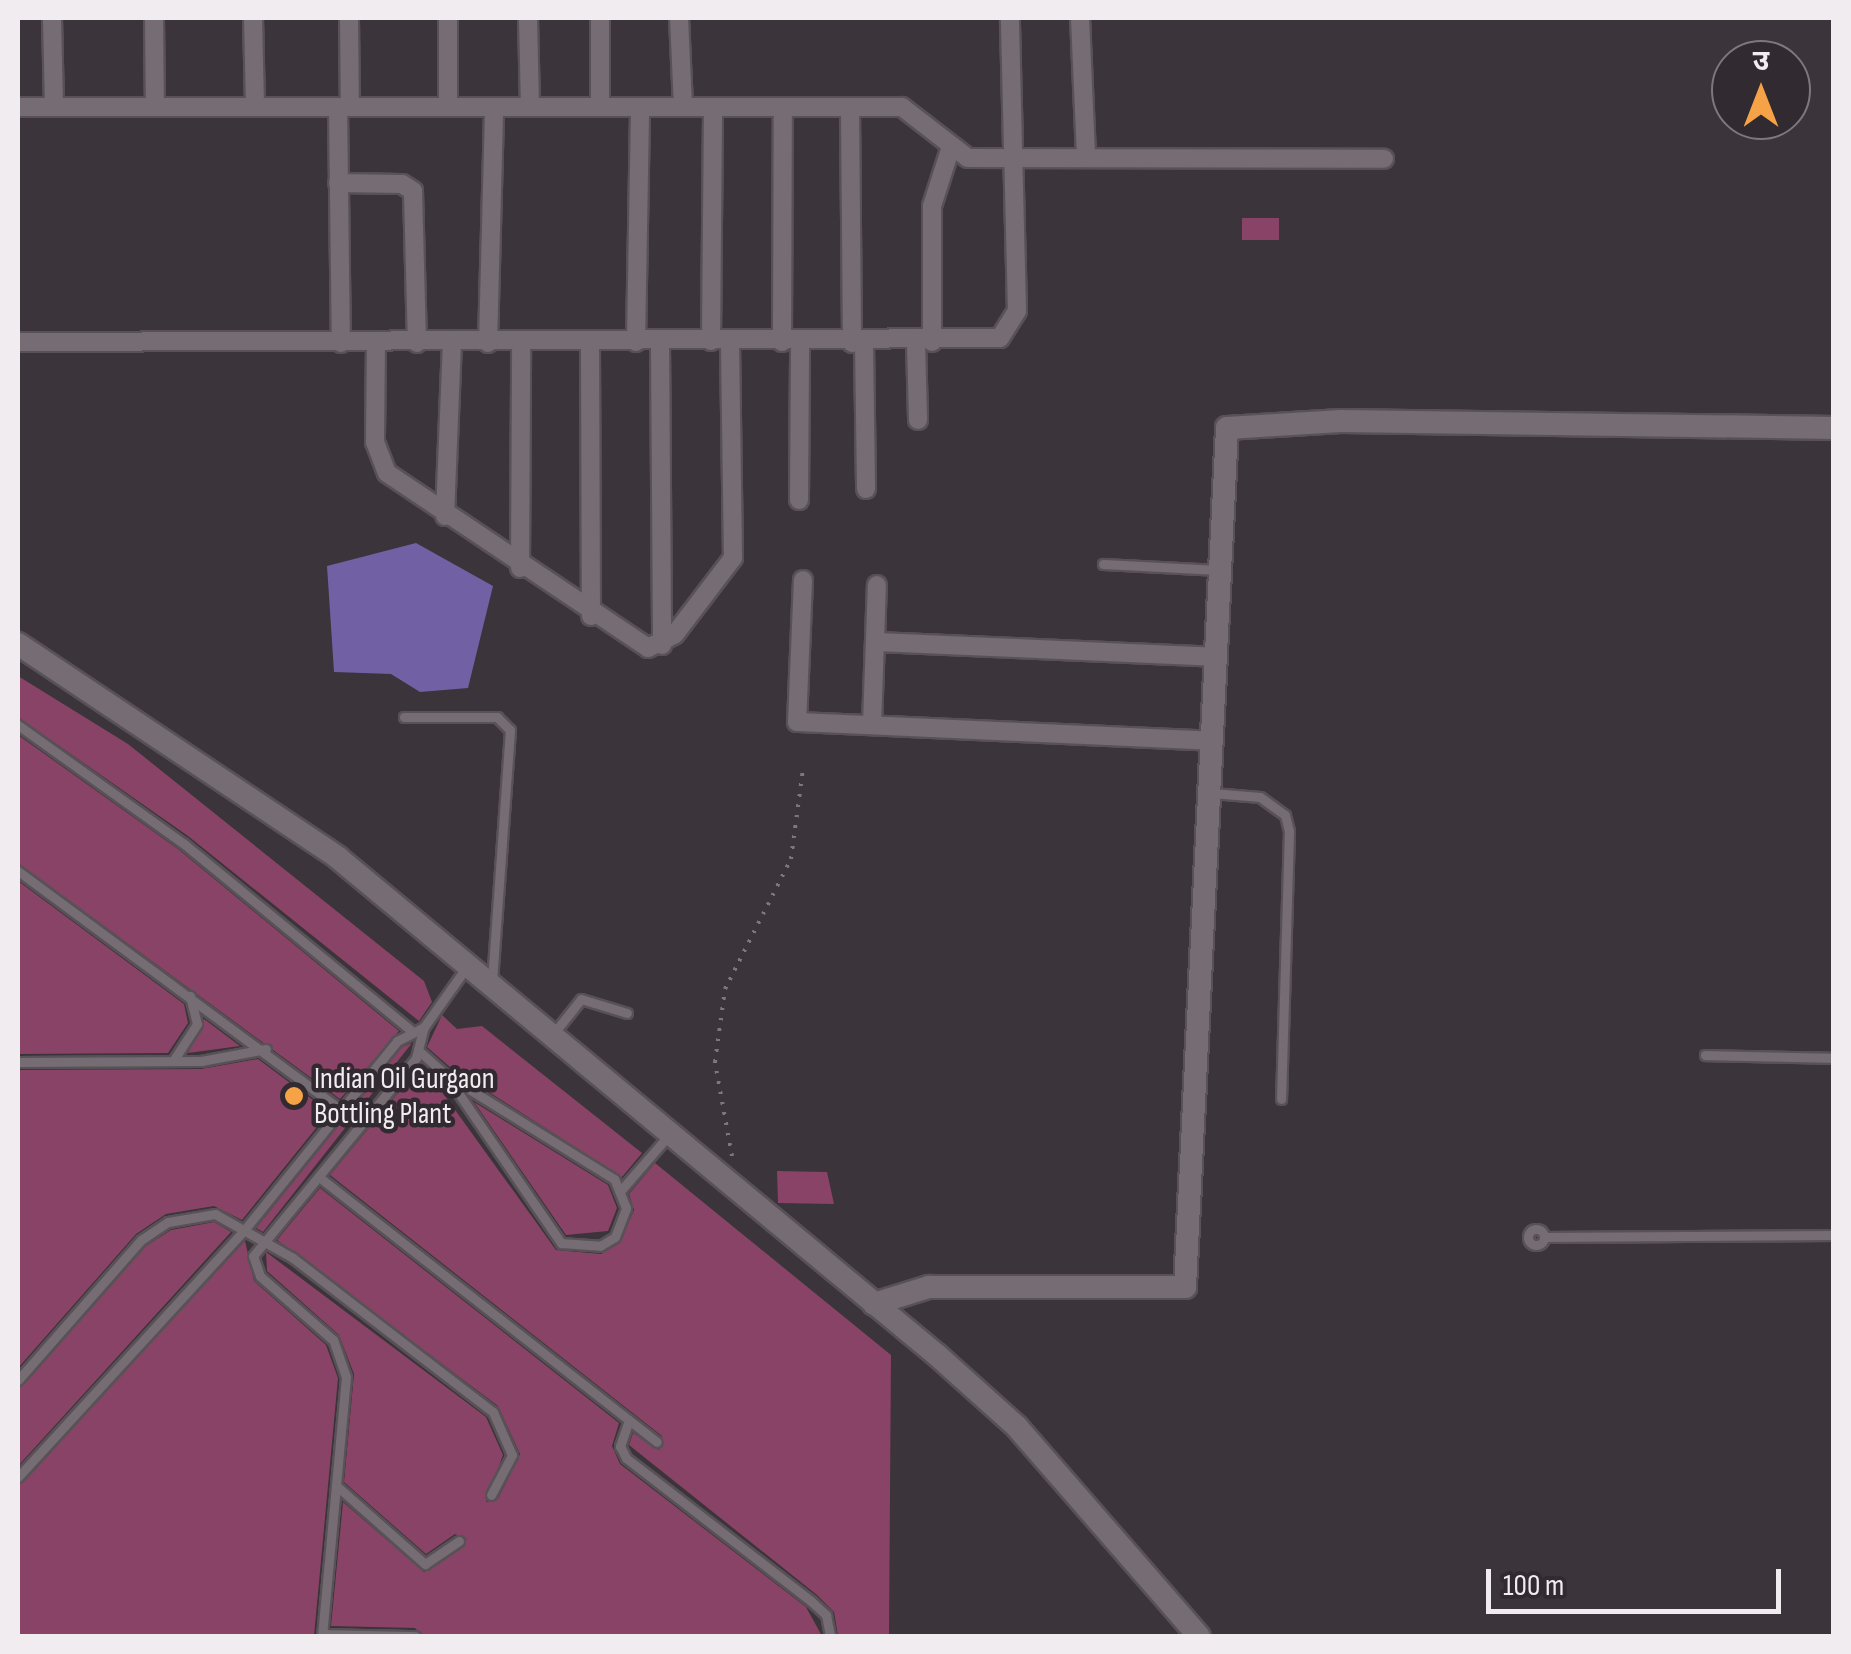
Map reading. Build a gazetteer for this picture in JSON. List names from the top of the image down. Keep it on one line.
{"places":["Indian Oil Gurgaon Bottling Plant"],"scale_bar":"100 m","north":"top"}
